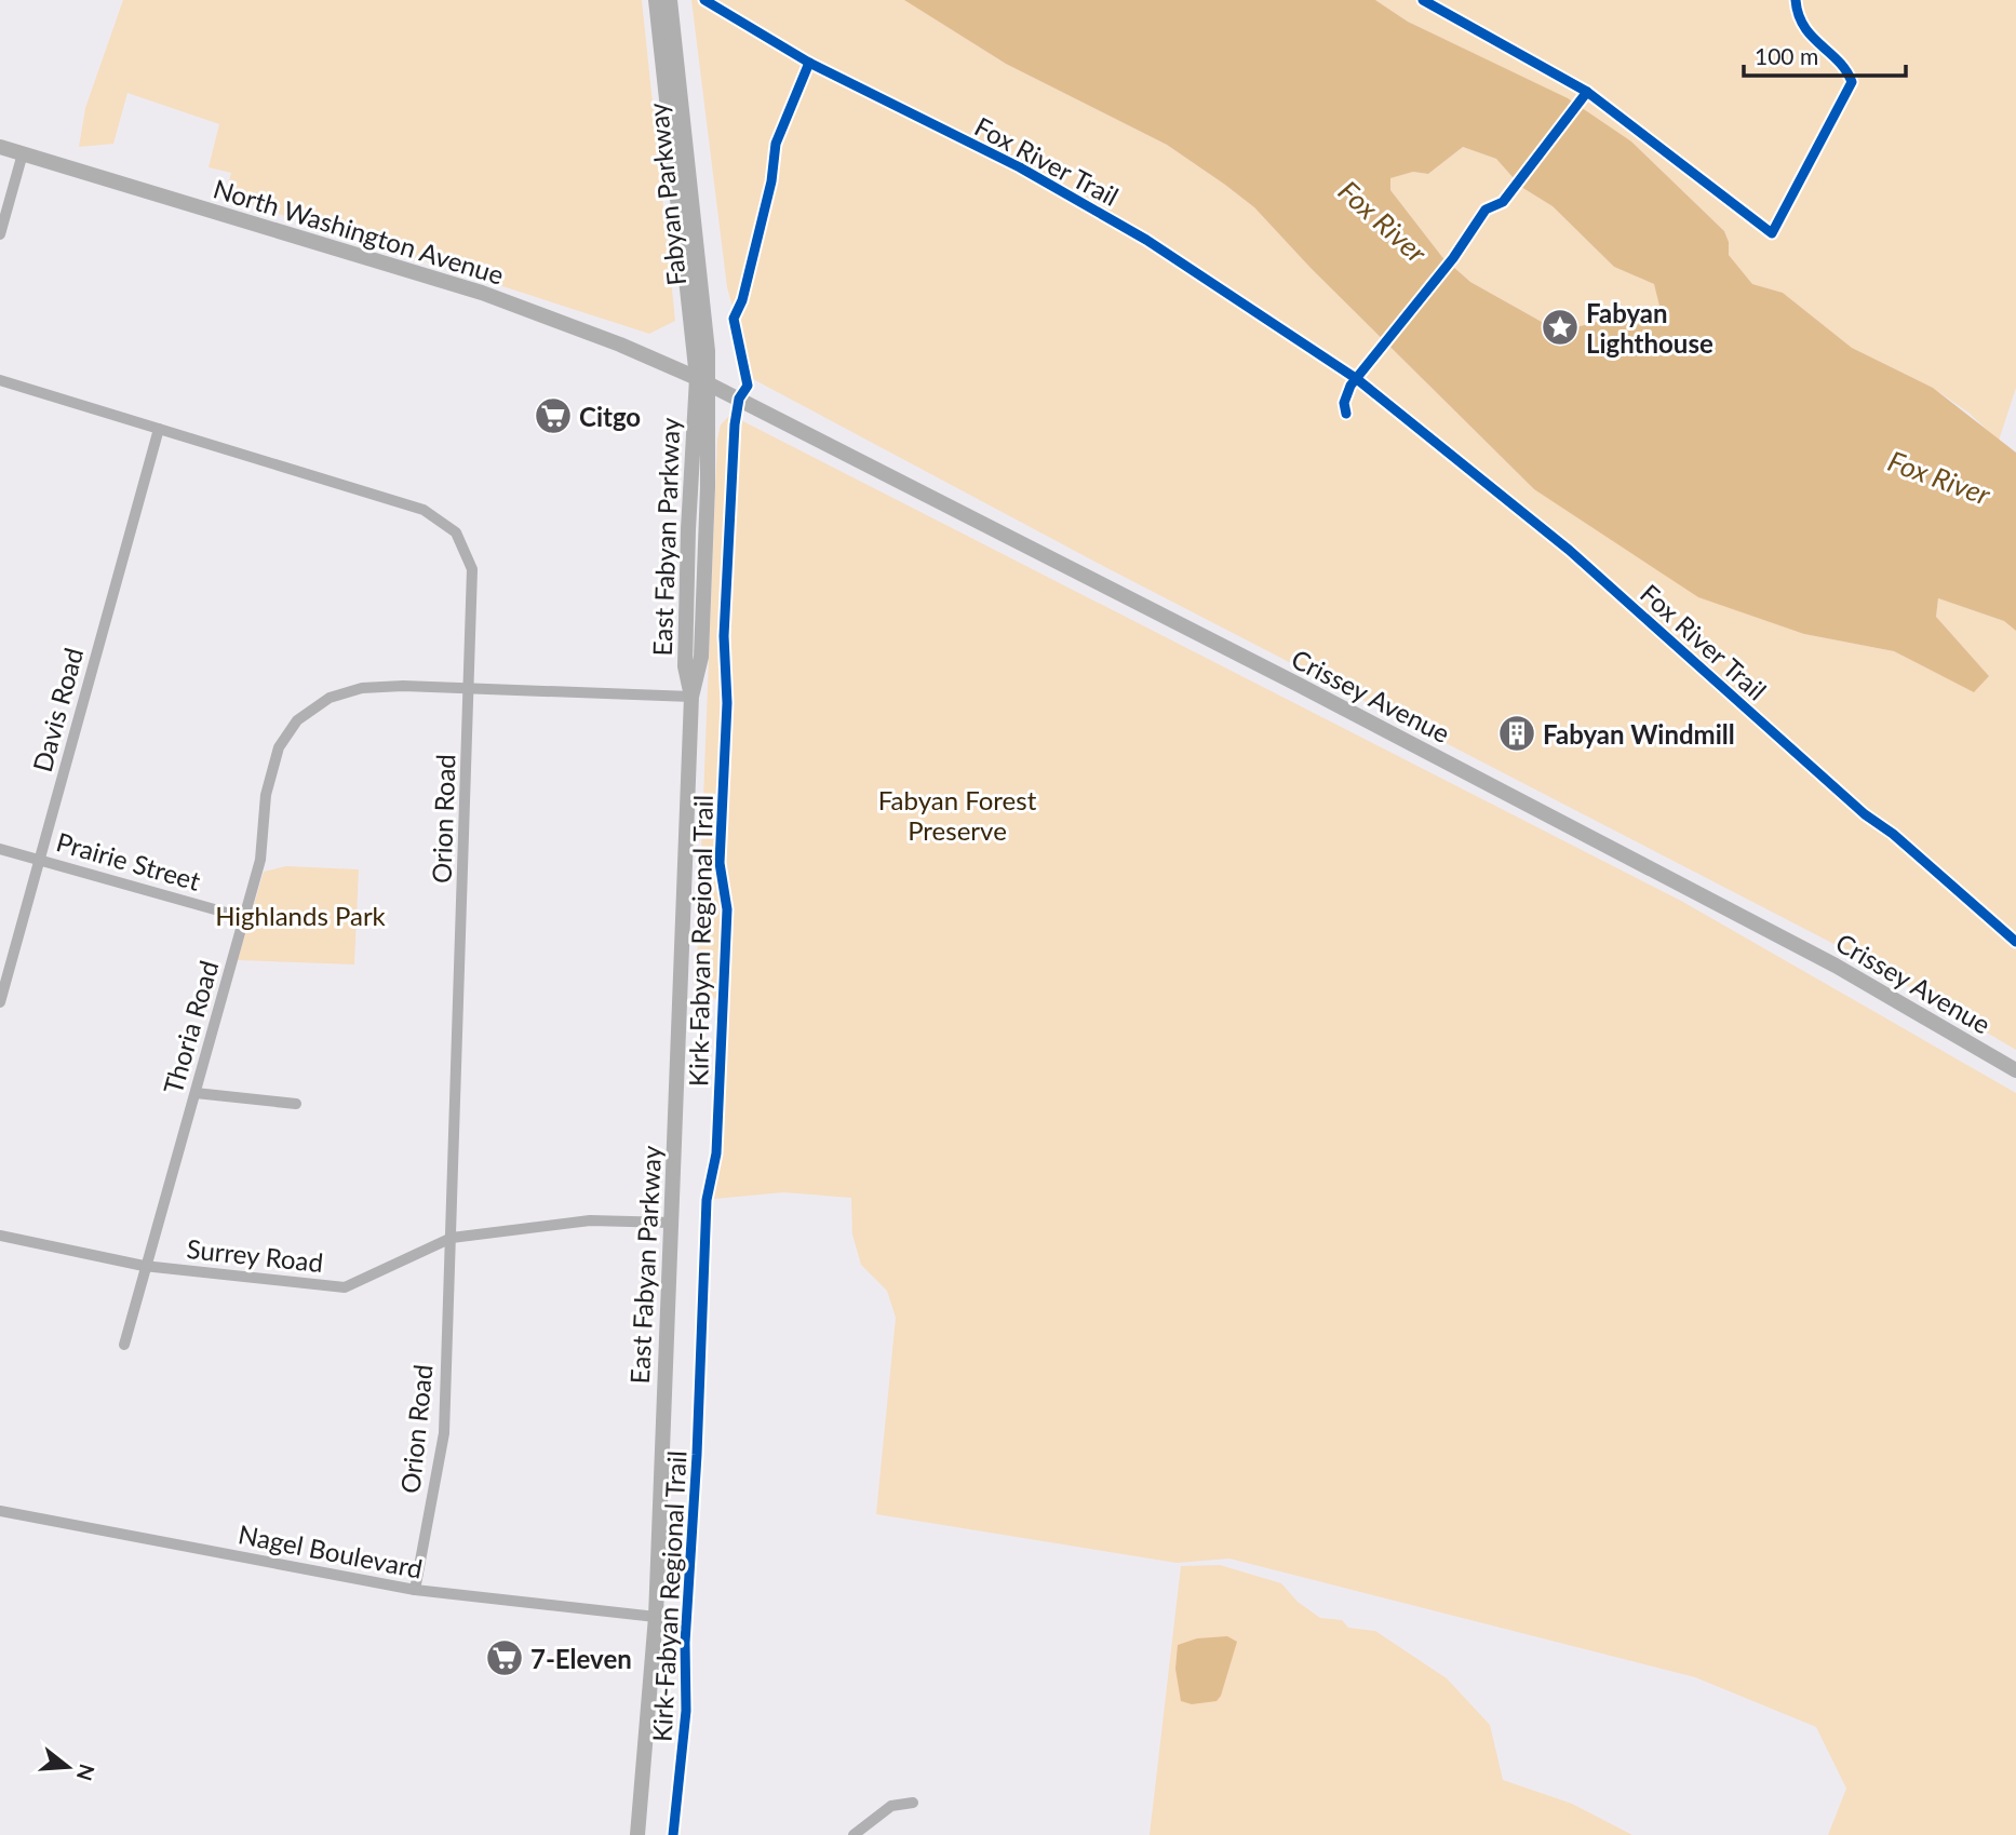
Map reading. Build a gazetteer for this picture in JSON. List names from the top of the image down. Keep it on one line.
{"streets":{"main road":["Fabyan Parkway","North Washington Avenue","East Fabyan Parkway","Crissey Avenue"],"street":["Davis Road","Orion Road","Prairie Street","Thoria Road","Surrey Road","Nagel Boulevard"],"cycle path":["Fox River Trail","Kirk-Fabyan Regional Trail"]},"crossings":[["Fabyan Parkway","North Washington Avenue"],["Fabyan Parkway","East Fabyan Parkway"],["Fabyan Parkway","Crissey Avenue"],["North Washington Avenue","East Fabyan Parkway"],["North Washington Avenue","Crissey Avenue"],["East Fabyan Parkway","Crissey Avenue"],["East Fabyan Parkway","Thoria Road"],["East Fabyan Parkway","Surrey Road"],["East Fabyan Parkway","Nagel Boulevard"],["Davis Road","Orion Road"],["Davis Road","Prairie Street"],["Orion Road","Thoria Road"],["Orion Road","Surrey Road"],["Orion Road","Nagel Boulevard"],["Prairie Street","Thoria Road"],["Thoria Road","Surrey Road"]],"water":["Fox River"],"parks":["Fabyan Forest Preserve","Highlands Park"],"places":{"place":["Fabyan Lighthouse"],"supermarket":["Citgo","7-Eleven"],"building":["Fabyan Windmill"]},"scale_bar":"100 m","north":"right"}
